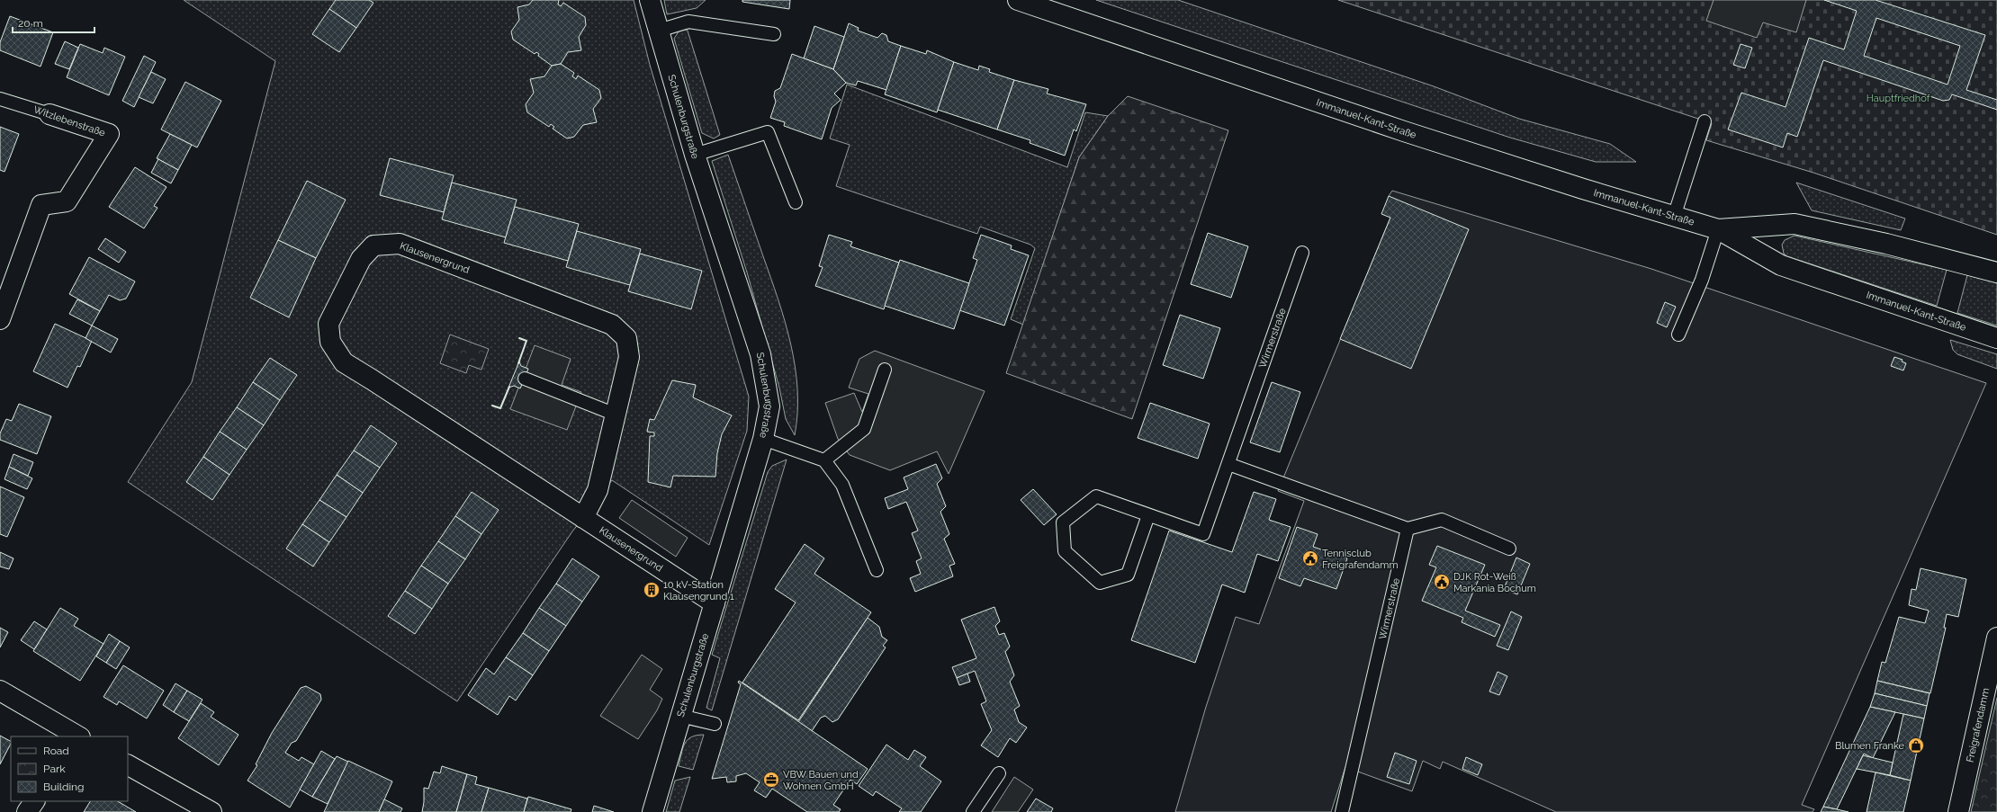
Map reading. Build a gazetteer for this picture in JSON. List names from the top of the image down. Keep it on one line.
{"streets":{"street":["Schulenburgstraße","Immanuel-Kant-Straße","Witzlebenstraße","Klausenergrund","Freigrafendamm"],"lane":["Wirmerstraße"]},"crossings":[["Schulenburgstraße","Klausenergrund"]],"parks":["Hauptfriedhof"],"places":{"public building":["Tennisclub Freigrafendamm","DJK Rot-Weiß Markania Bochum"],"building":["10 kV-Station Klausengrund 1"],"shop":["Blumen Franke"],"office":["VBW Bauen und Wohnen GmbH"]},"legend":["Road","Park","Building"],"scale_bar":"20 m"}
